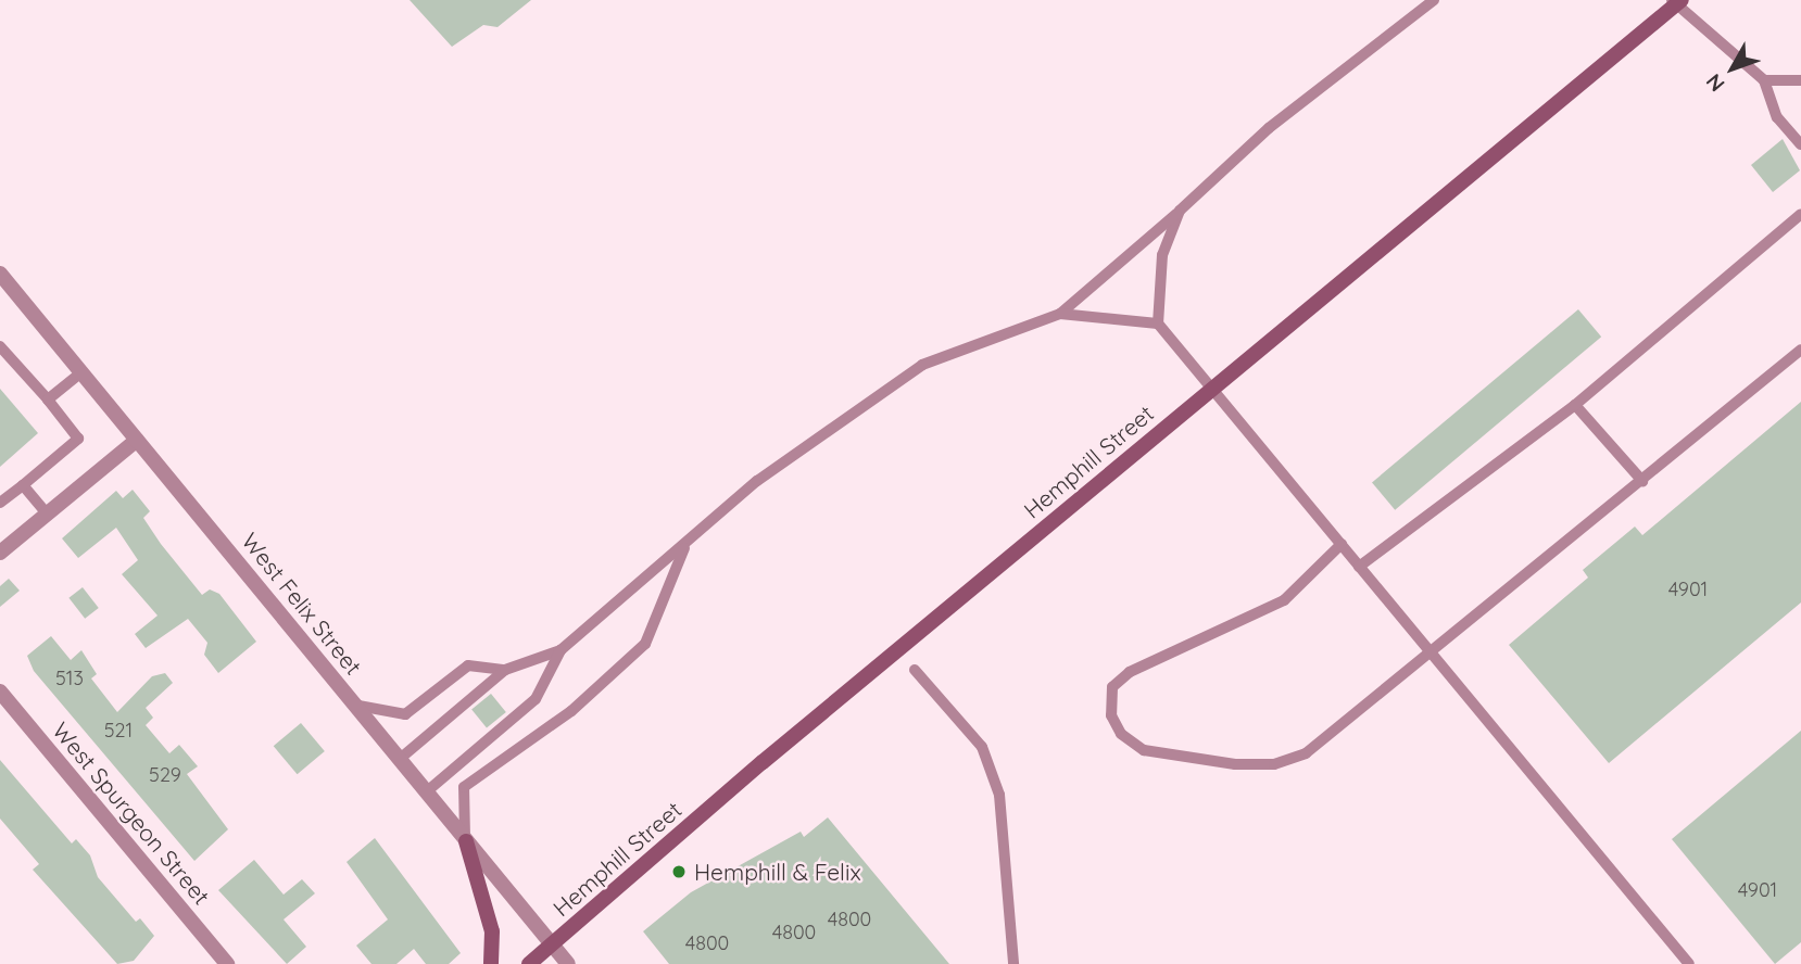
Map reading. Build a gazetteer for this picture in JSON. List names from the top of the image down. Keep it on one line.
{"streets":{"main road":["Hemphill Street"],"street":["West Felix Street","West Spurgeon Street"]},"crossings":[["Hemphill Street","West Felix Street"]],"places":["Hemphill & Felix"],"house_numbers":["4901","513","521","529","4901","4800","4800","4800"],"north":"bottom left"}
